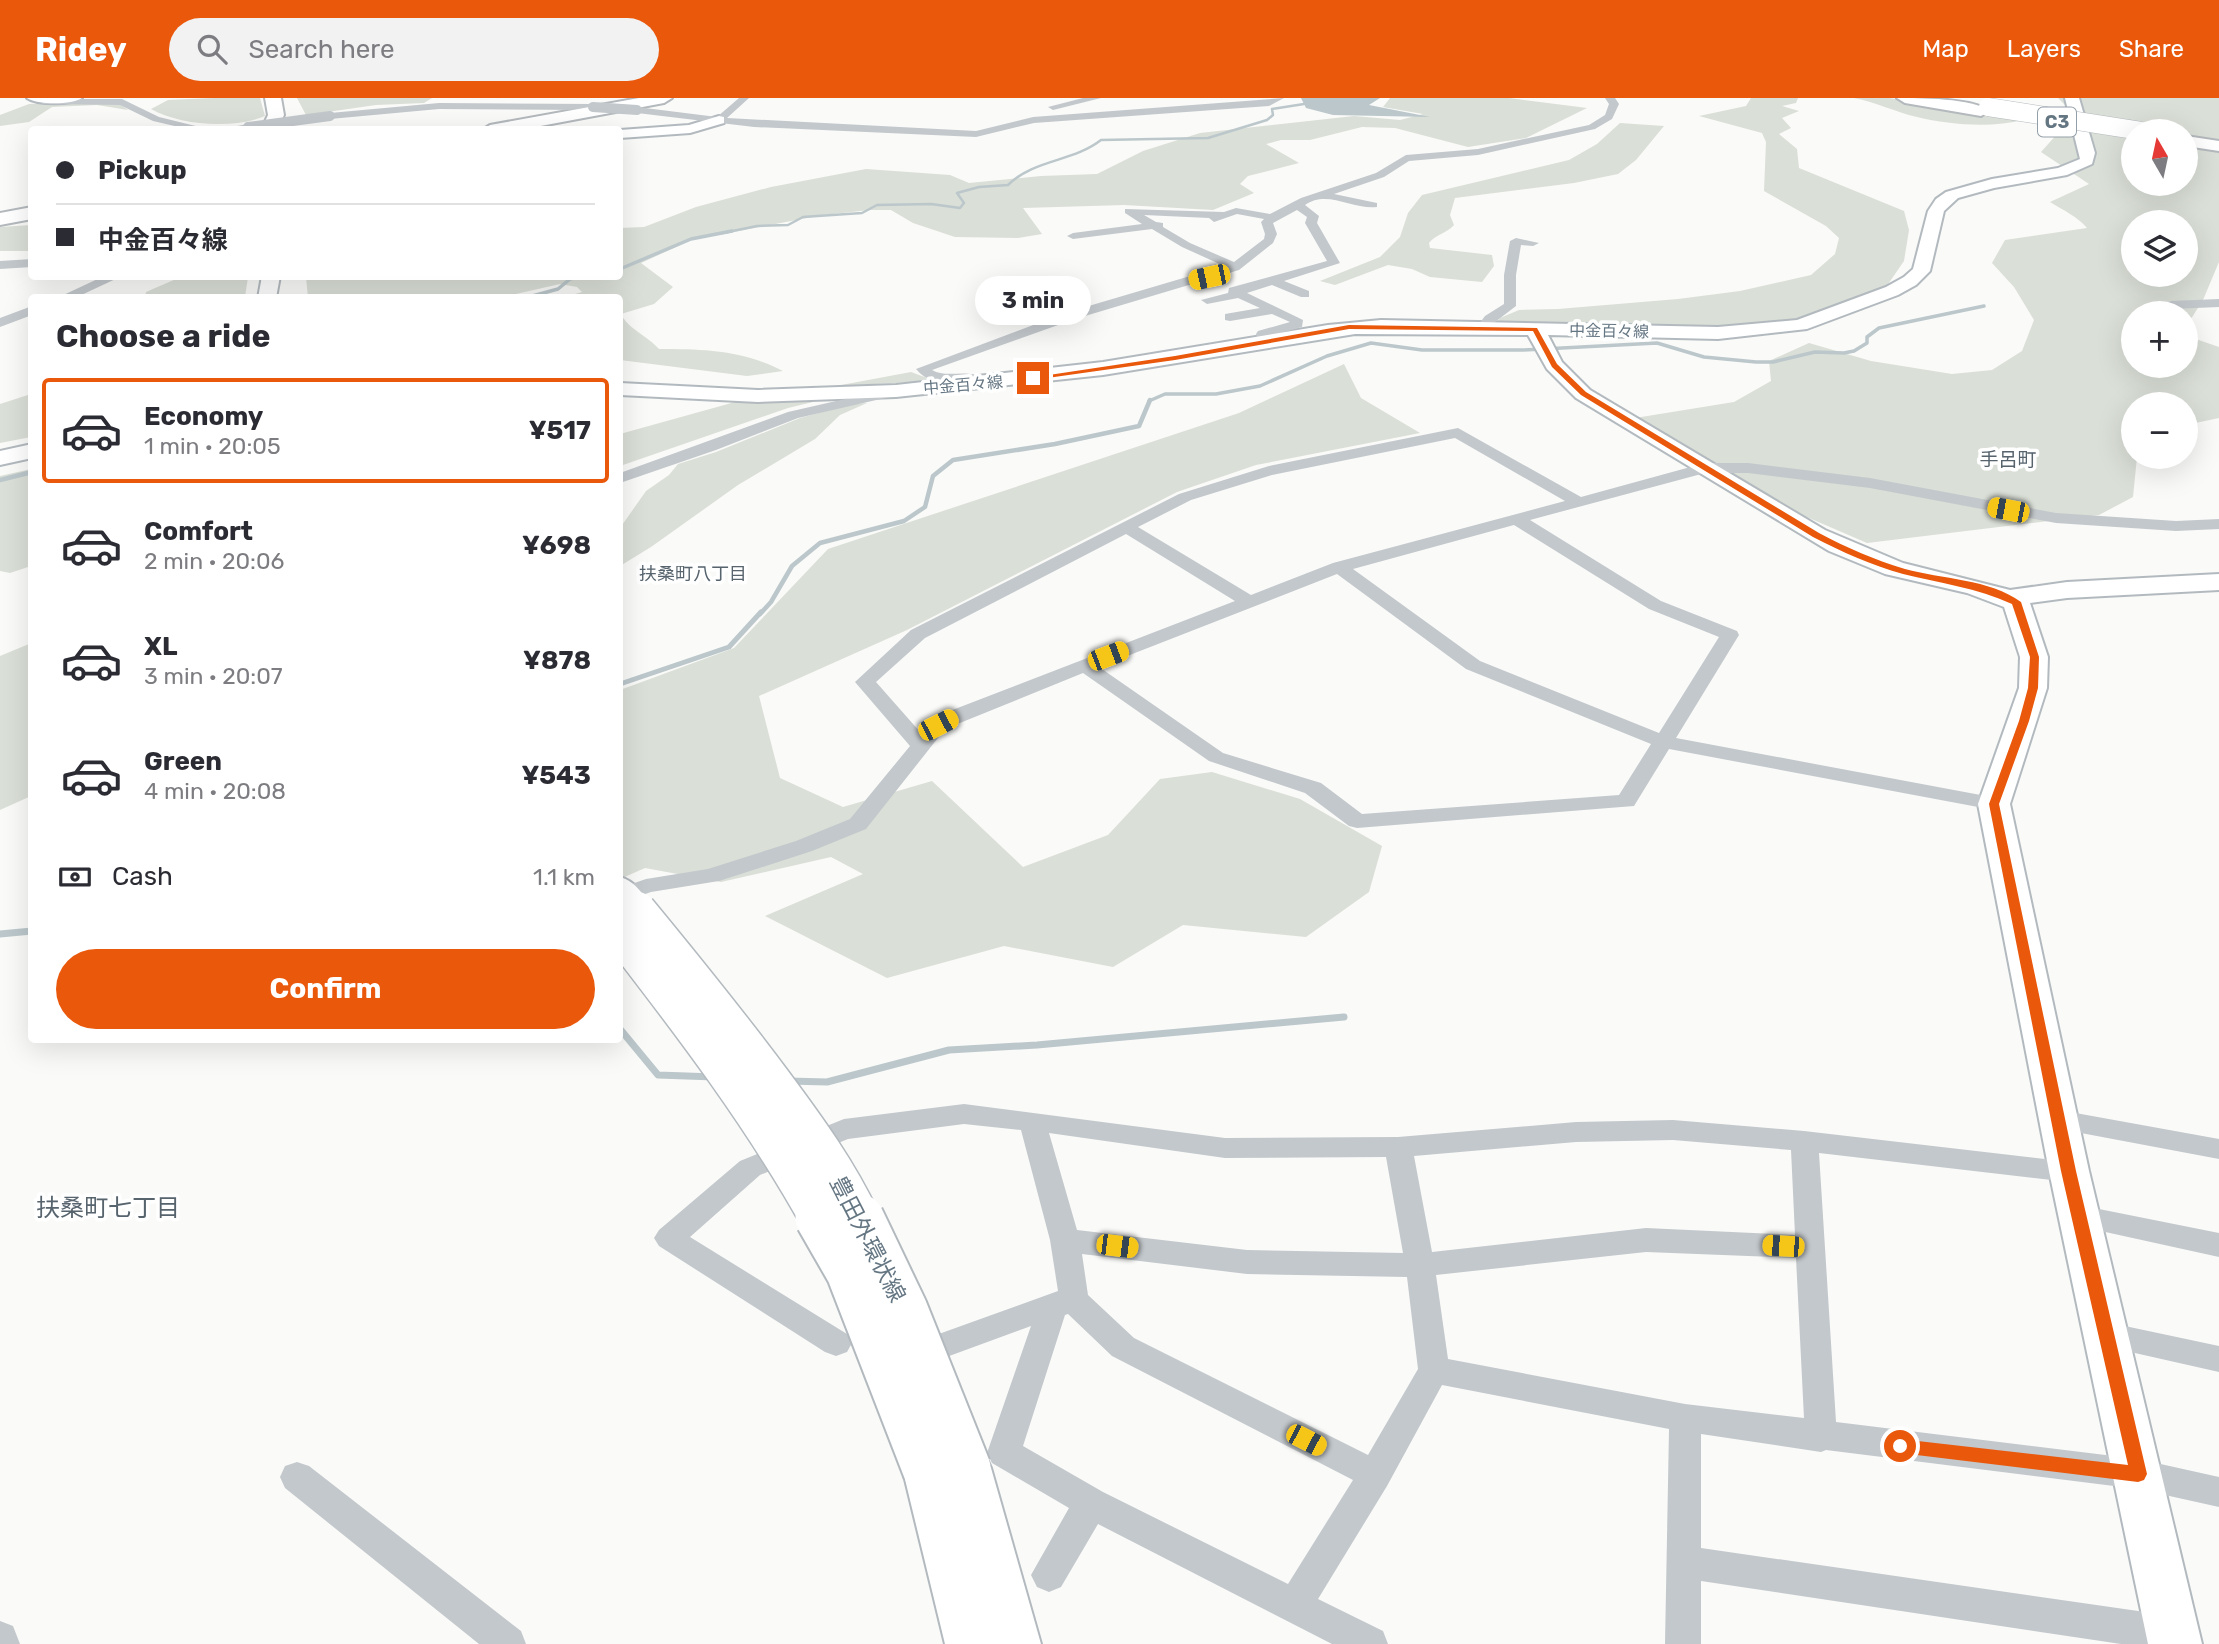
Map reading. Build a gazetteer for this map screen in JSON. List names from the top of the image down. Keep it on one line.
{"streets":{"highway":["C3"],"street":["中金百々線","豊田外環状線"]},"districts":["手呂町","扶桑町八丁目","扶桑町七丁目"],"north":"top","page":{"header":"Ridey","search":"Search here","nav":["Map","Layers","Share"],"map_buttons":["+","−"],"banner":["Pickup","中金百々線"],"bubble":"3 min","heading":"Choose a ride","list":[{"name":"Economy","note":"1 min · 20:05","value":"¥517"},{"name":"Comfort","note":"2 min · 20:06","value":"¥698"},{"name":"XL","note":"3 min · 20:07","value":"¥878"},{"name":"Green","note":"4 min · 20:08","value":"¥543"}],"pay":["Cash","1.1 km"],"buttons":"Confirm"}}
